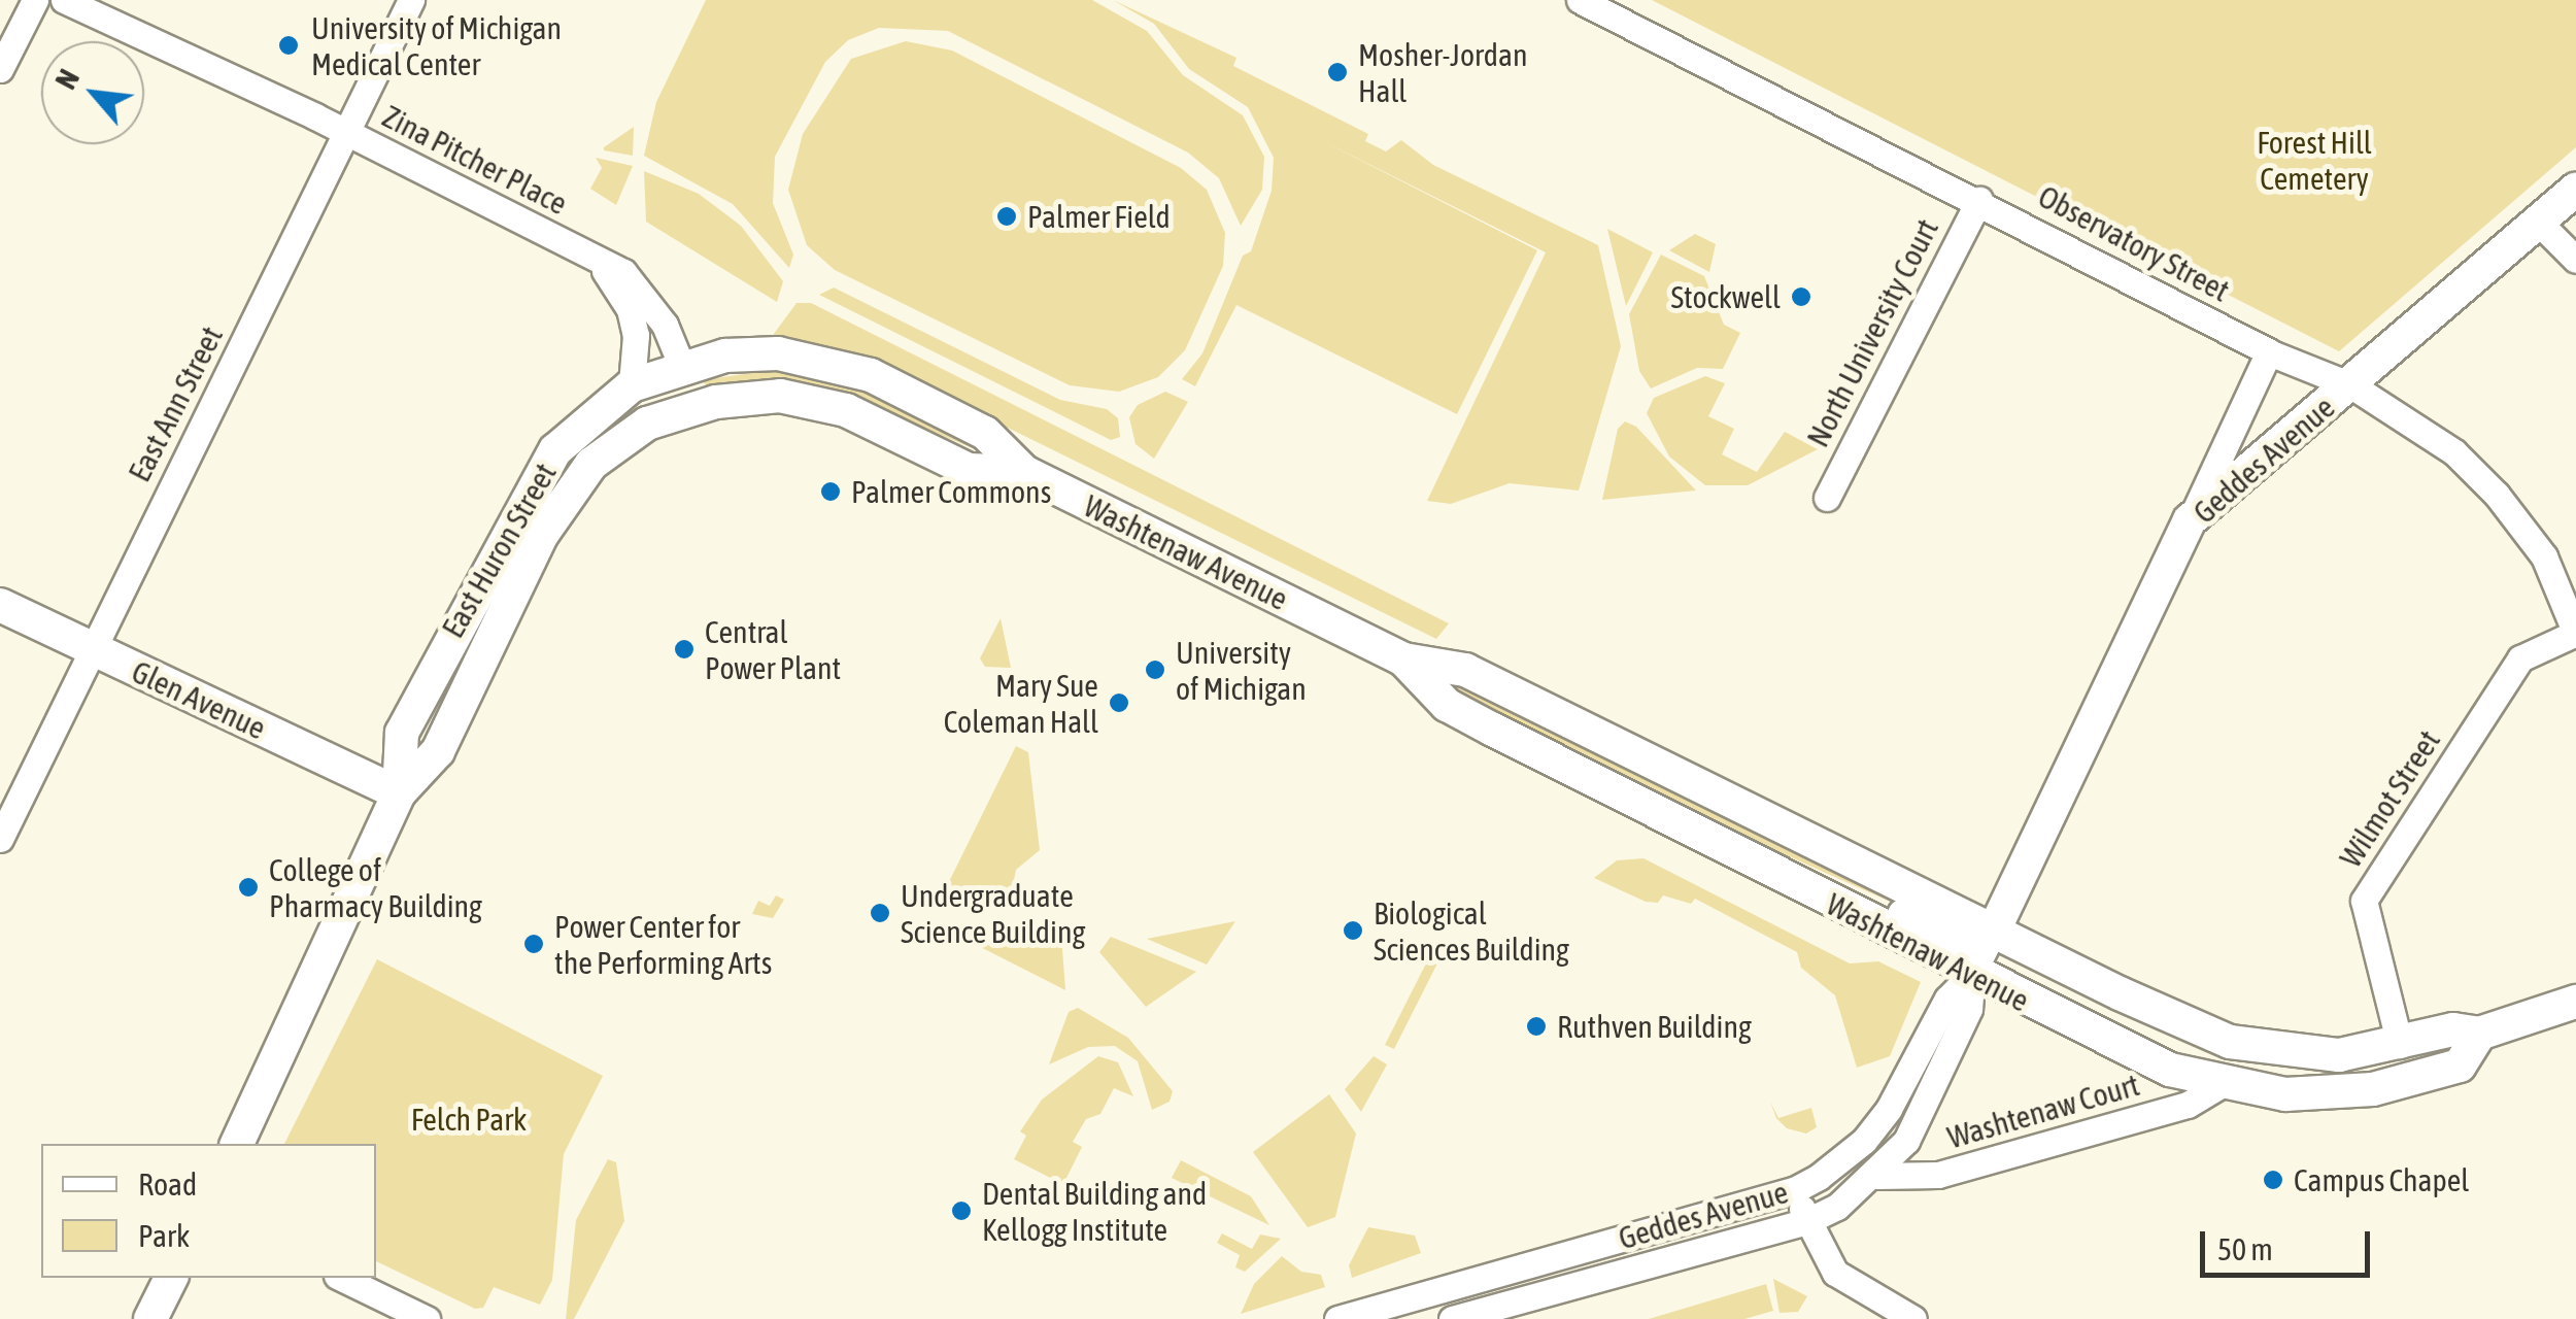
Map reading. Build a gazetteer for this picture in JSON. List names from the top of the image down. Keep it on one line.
{"streets":{"main road":["Geddes Avenue","East Huron Street","Washtenaw Avenue","Glen Avenue"],"street":["Zina Pitcher Place","Observatory Street","North University Court","East Ann Street","Wilmot Street","Washtenaw Court"]},"crossings":[["Zina Pitcher Place","East Ann Street"],["Zina Pitcher Place","East Huron Street"],["Zina Pitcher Place","Washtenaw Avenue"],["Observatory Street","North University Court"],["Observatory Street","Geddes Avenue"],["Observatory Street","Wilmot Street"],["East Ann Street","Glen Avenue"],["Geddes Avenue","Washtenaw Avenue"],["Geddes Avenue","Washtenaw Court"],["East Huron Street","Washtenaw Avenue"],["East Huron Street","Glen Avenue"],["Washtenaw Avenue","Wilmot Street"],["Washtenaw Avenue","Washtenaw Court"]],"parks":["Forest Hill Cemetery","Felch Park"],"places":["University of Michigan Medical Center","Mosher-Jordan Hall","Palmer Field","Stockwell","Palmer Commons","Central Power Plant","University of Michigan","Mary Sue Coleman Hall","College of Pharmacy Building","Undergraduate Science Building","Biological Sciences Building","Power Center for the Performing Arts","Ruthven Building","Campus Chapel","Dental Building and Kellogg Institute"],"legend":["Road","Park"],"scale_bar":"50 m","north":"top left"}
